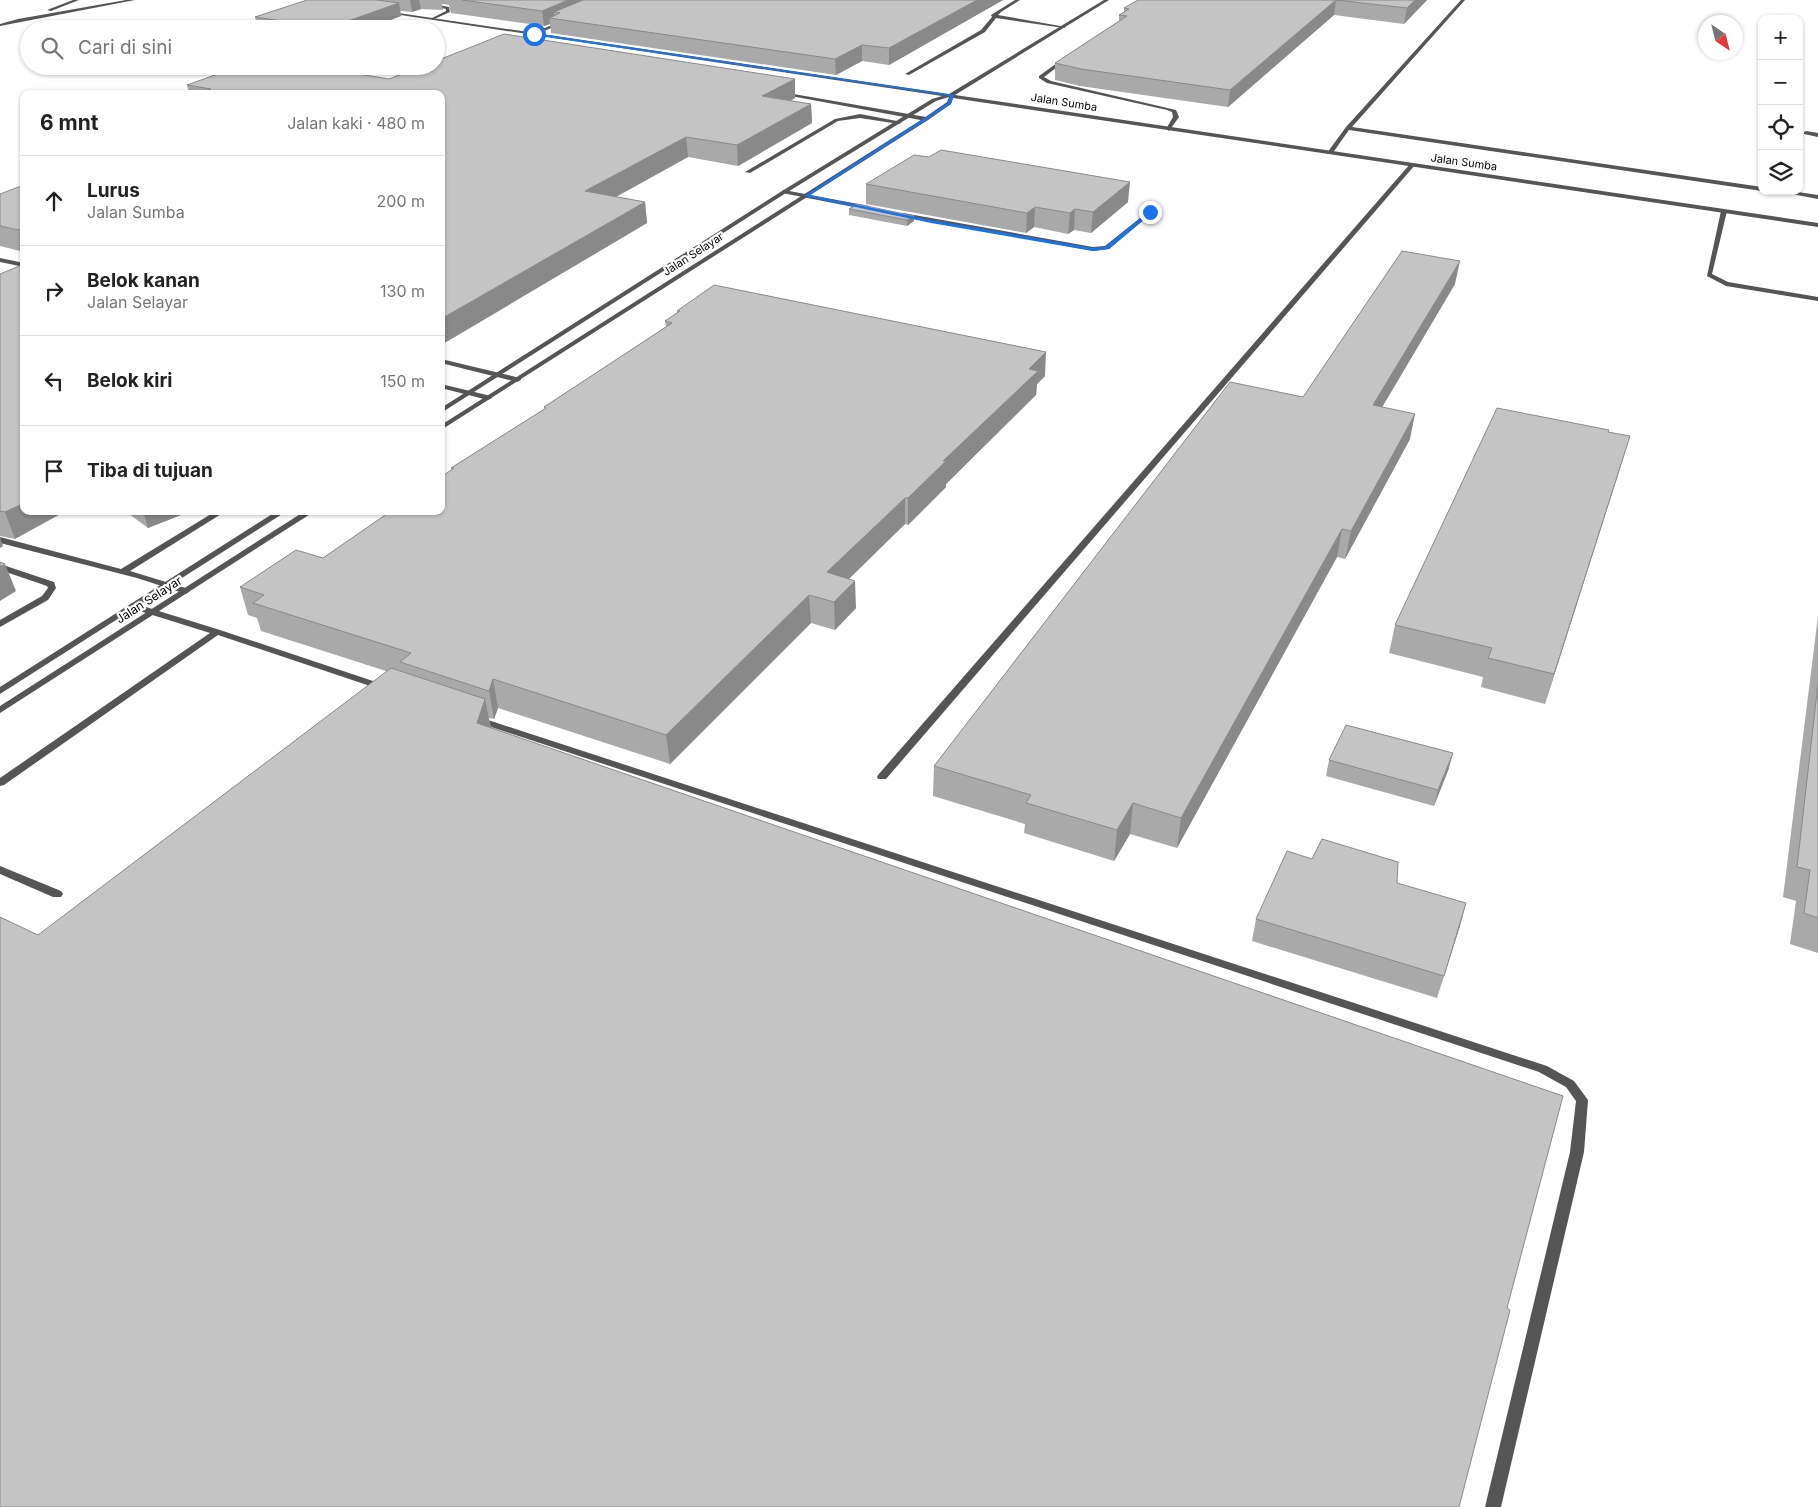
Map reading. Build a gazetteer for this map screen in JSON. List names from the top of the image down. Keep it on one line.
{"streets":{"street":["Jalan Sumba","Jalan Selayar"]},"crossings":[["Jalan Sumba","Jalan Selayar"]],"north":"bottom right","page":{"map_buttons":["+","−"],"search":"Cari di sini","heading":["6 mnt","Jalan kaki · 480 m"],"list":[["Lurus","Jalan Sumba","200 m"],["Belok kanan","Jalan Selayar","130 m"],["Belok kiri","150 m"],"Tiba di tujuan"]}}
